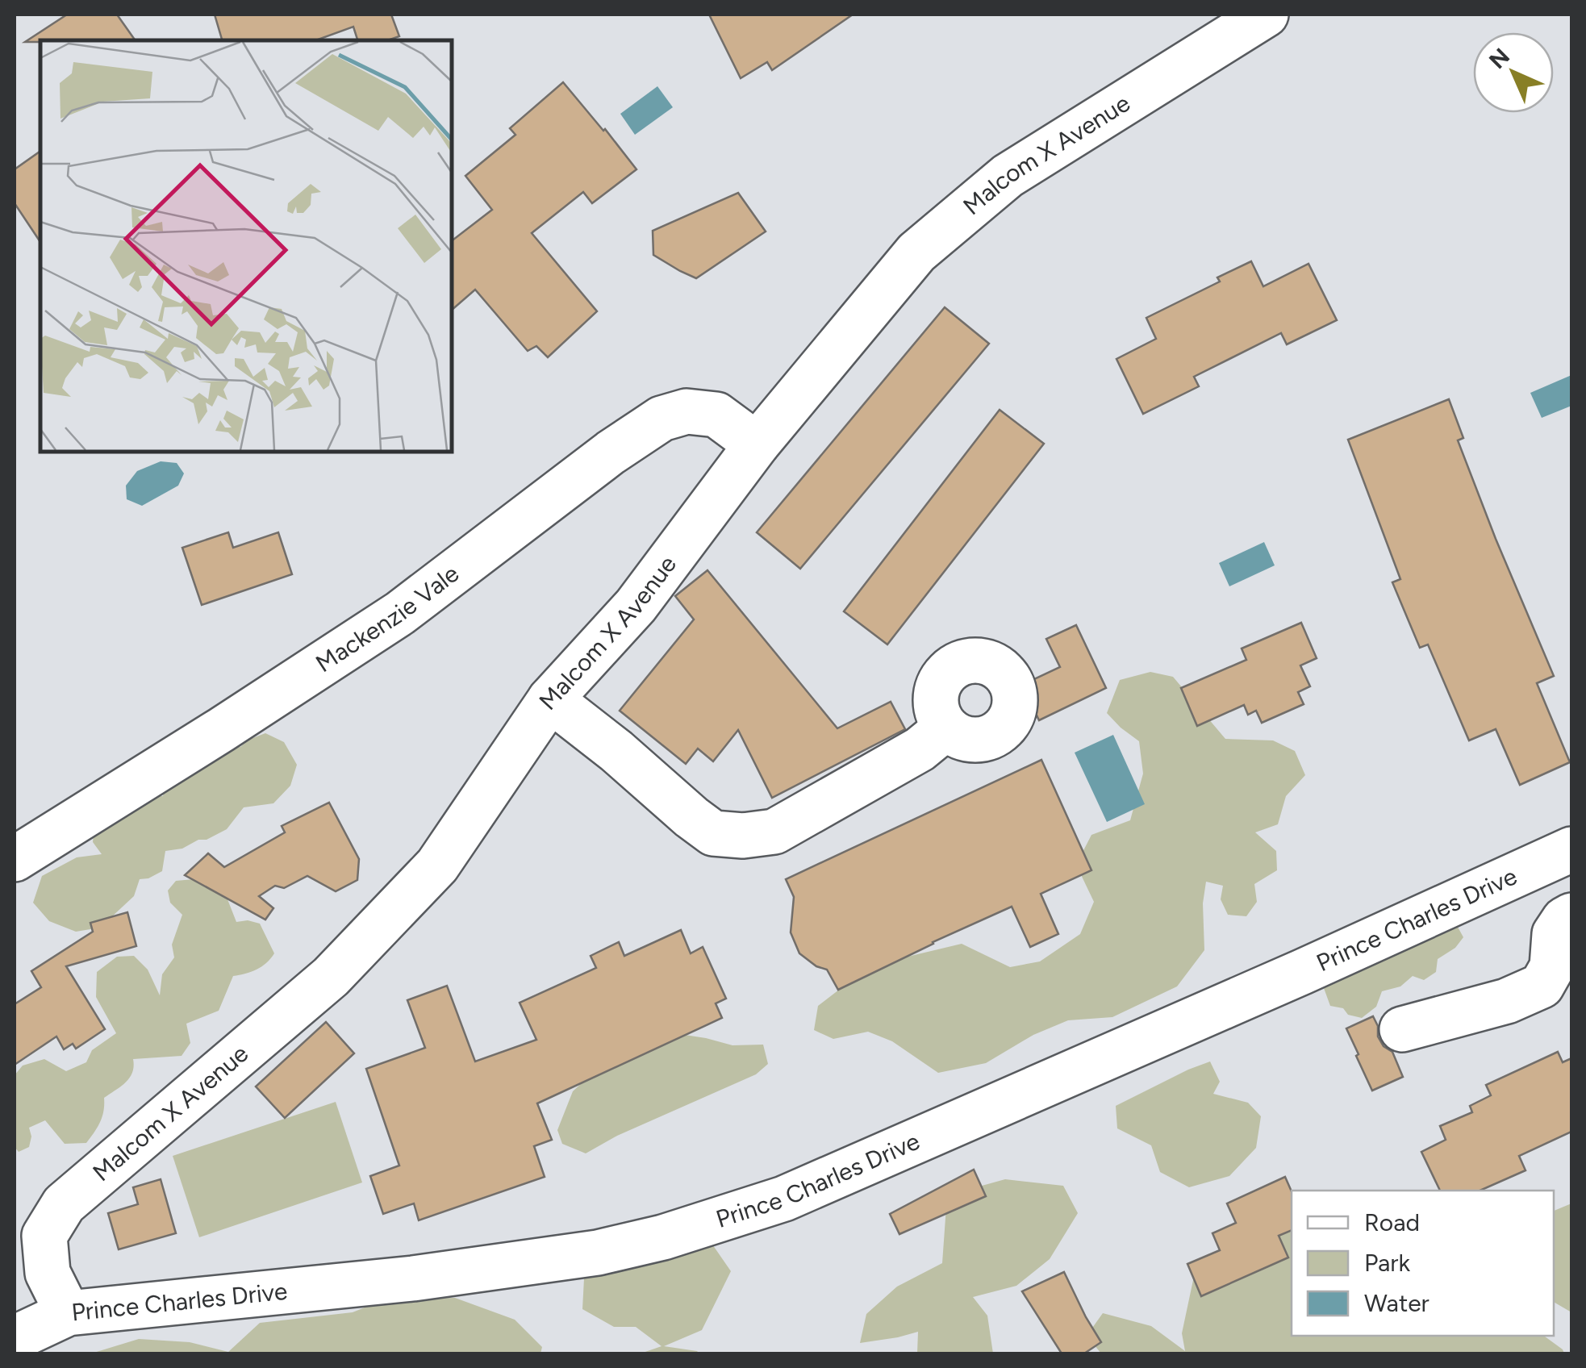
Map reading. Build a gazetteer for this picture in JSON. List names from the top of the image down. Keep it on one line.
{"streets":{"street":["Malcom X Avenue","Mackenzie Vale","Prince Charles Drive"]},"crossings":[["Malcom X Avenue","Mackenzie Vale"],["Malcom X Avenue","Prince Charles Drive"]],"legend":["Road","Park","Water"],"north":"top left"}
